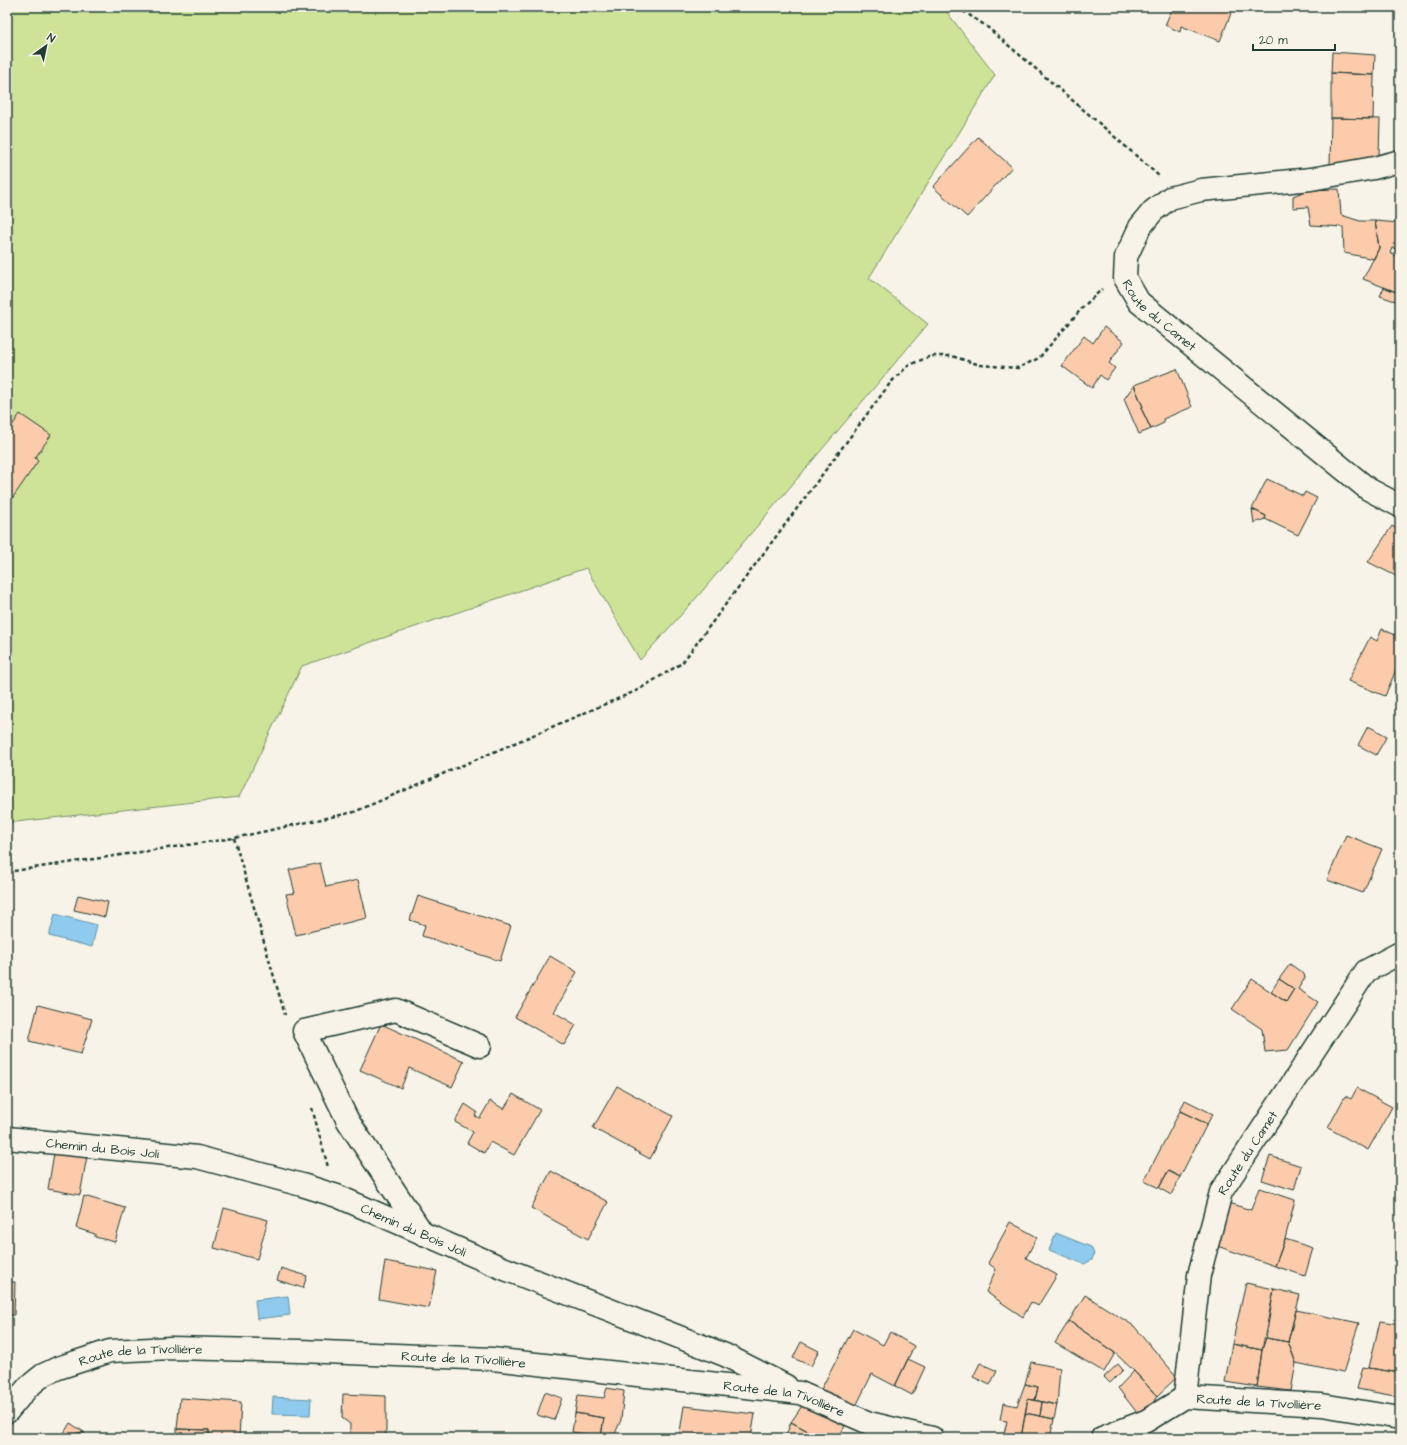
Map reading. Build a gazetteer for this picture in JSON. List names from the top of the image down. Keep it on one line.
{"streets":{"street":["Route du Camet","Chemin du Bois Joli","Route de la Tivollière"]},"crossings":[["Route du Camet","Route de la Tivollière"],["Chemin du Bois Joli","Route de la Tivollière"]],"scale_bar":"20 m","north":"top right"}
